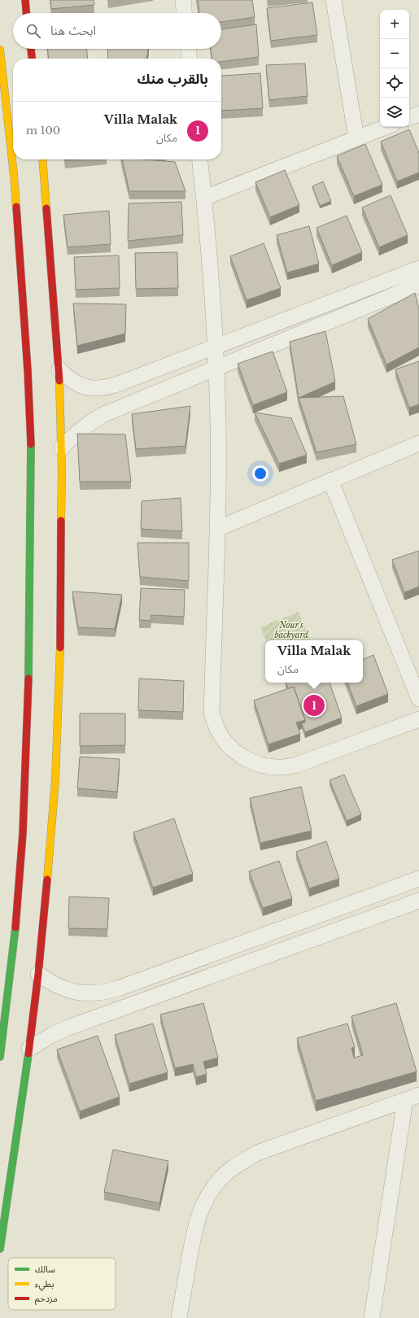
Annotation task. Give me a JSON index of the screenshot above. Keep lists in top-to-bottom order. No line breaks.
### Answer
{"parks":["Nour's backyard"],"legend":["سالك","بطيء","مزدحم"],"page":{"map_buttons":["+","−"],"search":"ابحث هنا","heading":"بالقرب منك","list":[{"mark":"1","name":"Villa Malak","note":"مكان","value":"100 m"}],"popup":["Villa Malak","مكان"],"pins":"1"}}
